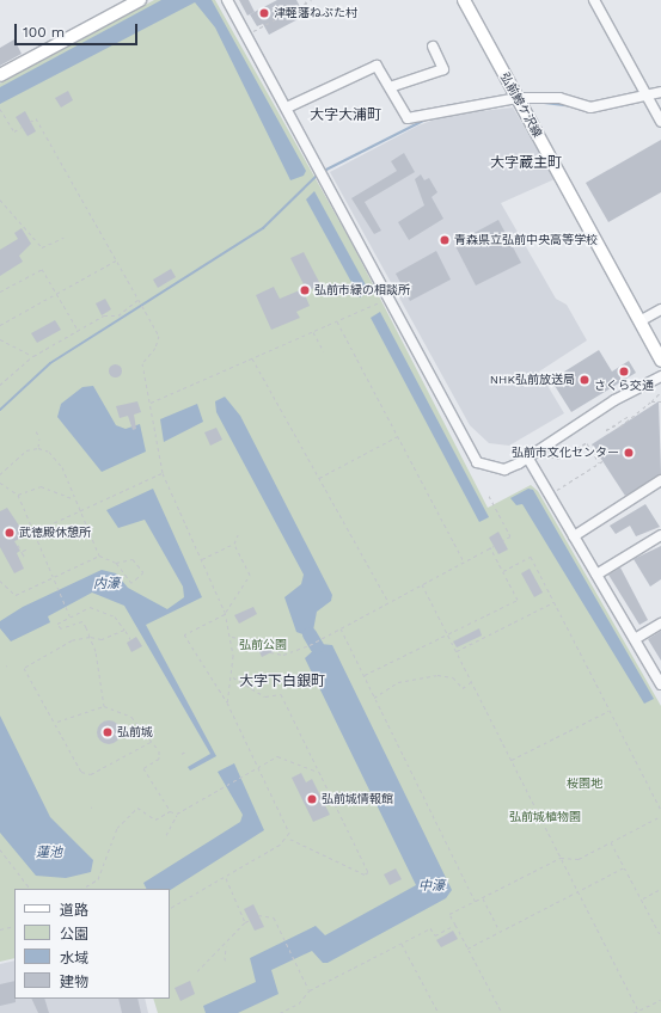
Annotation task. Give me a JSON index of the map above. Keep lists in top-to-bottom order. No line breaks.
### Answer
{"streets":{"main road":["弘前鰺ケ沢線"]},"districts":["大字大浦町","大字蔵主町","大字下白銀町"],"water":["内濠","蓮池","中濠"],"parks":["弘前公園","桜園地","弘前城植物園"],"places":["津軽藩ねぷた村","青森県立弘前中央高等学校","弘前市緑の相談所","さくら交通","NHK弘前放送局","弘前市文化センター","武徳殿休憩所","弘前城","弘前城情報館"],"legend":["道路","公園","水域","建物"],"scale_bar":"100 m"}
